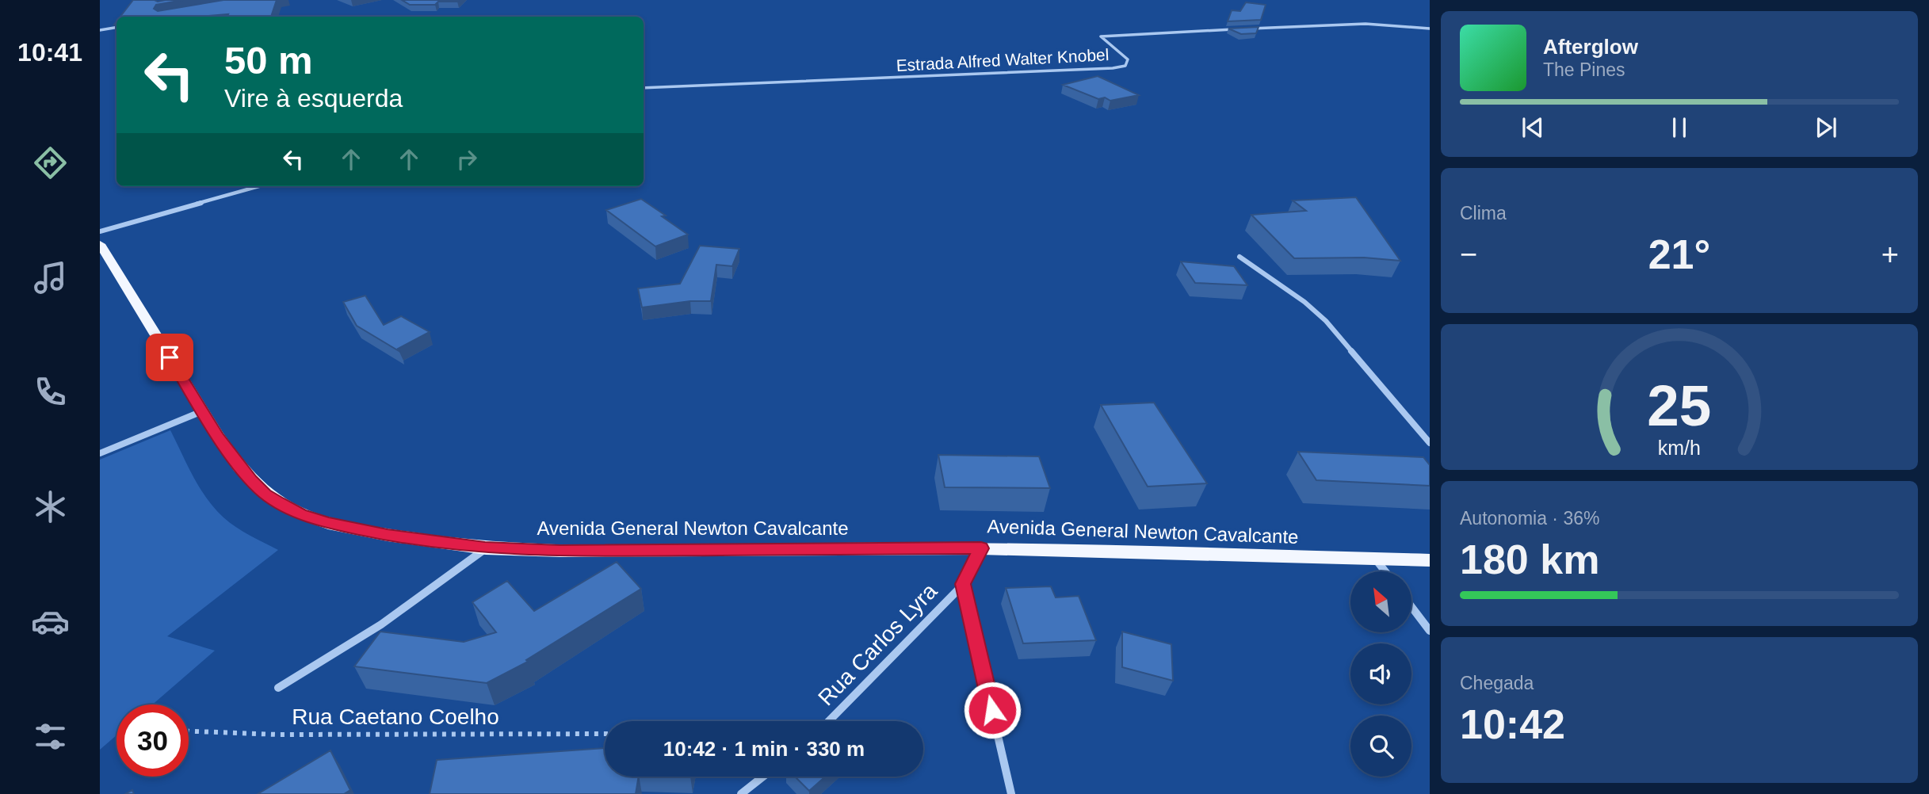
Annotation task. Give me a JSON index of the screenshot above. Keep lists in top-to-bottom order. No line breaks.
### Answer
{"streets":{"main road":["Avenida General Newton Cavalcante"],"street":["Estrada Alfred Walter Knobel","Rua Carlos Lyra"],"path":["Rua Caetano Coelho"]},"crossings":[["Avenida General Newton Cavalcante","Rua Carlos Lyra"]],"north":"top left","page":{"tabs":"10:41","turn":["50 m","Vire à esquerda"],"song":["Afterglow","The Pines"],"tile":["Clima",["Autonomia · 36%","180 km"],["Chegada","10:42"]],"heat":["−","21°","+"],"limit":"30","trip":"10:42 · 1 min · 330 m","gauge":["25","km/h"]}}
